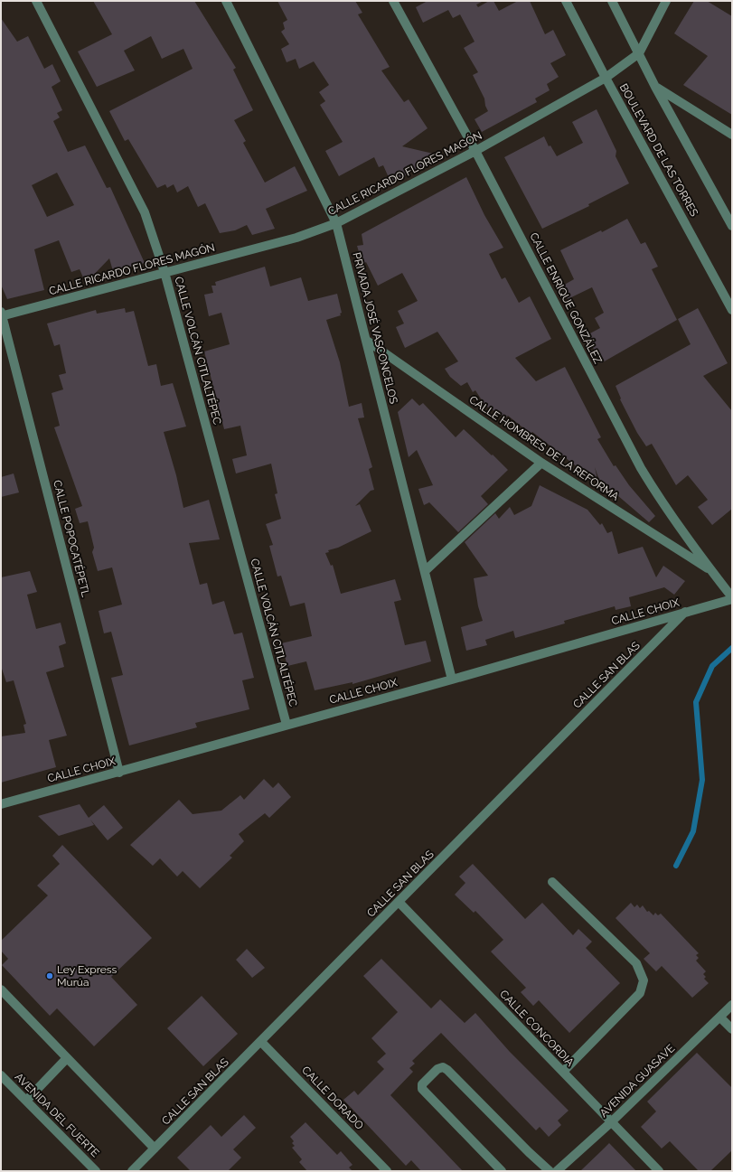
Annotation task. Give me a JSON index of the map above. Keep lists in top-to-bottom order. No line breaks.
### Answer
{"streets":{"street":["BOULEVARD DE LAS TORRES","CALLE RICARDO FLORES MAGÓN","CALLE ENRIQUE GONZÁLEZ","PRIVADA JOSÉ VASCONCELOS","CALLE VOLCÁN CITLALTÉPEC","CALLE HOMBRES DE LA REFORMA","CALLE POPOCATÉPETL","CALLE CHOIX","CALLE SAN BLAS","CALLE CONCORDIA","AVENIDA GUASAVE","CALLE DORADO","AVENIDA DEL FUERTE"]},"crossings":[["BOULEVARD DE LAS TORRES","CALLE RICARDO FLORES MAGÓN"],["CALLE RICARDO FLORES MAGÓN","CALLE ENRIQUE GONZÁLEZ"],["CALLE RICARDO FLORES MAGÓN","PRIVADA JOSÉ VASCONCELOS"],["CALLE RICARDO FLORES MAGÓN","CALLE VOLCÁN CITLALTÉPEC"],["CALLE RICARDO FLORES MAGÓN","CALLE POPOCATÉPETL"],["CALLE ENRIQUE GONZÁLEZ","CALLE HOMBRES DE LA REFORMA"],["CALLE ENRIQUE GONZÁLEZ","CALLE CHOIX"],["PRIVADA JOSÉ VASCONCELOS","CALLE HOMBRES DE LA REFORMA"],["PRIVADA JOSÉ VASCONCELOS","CALLE CHOIX"],["CALLE VOLCÁN CITLALTÉPEC","CALLE CHOIX"],["CALLE POPOCATÉPETL","CALLE CHOIX"],["CALLE CHOIX","CALLE SAN BLAS"],["CALLE SAN BLAS","CALLE CONCORDIA"],["CALLE SAN BLAS","CALLE DORADO"],["CALLE CONCORDIA","AVENIDA GUASAVE"]],"places":["Ley Express Murúa"]}
